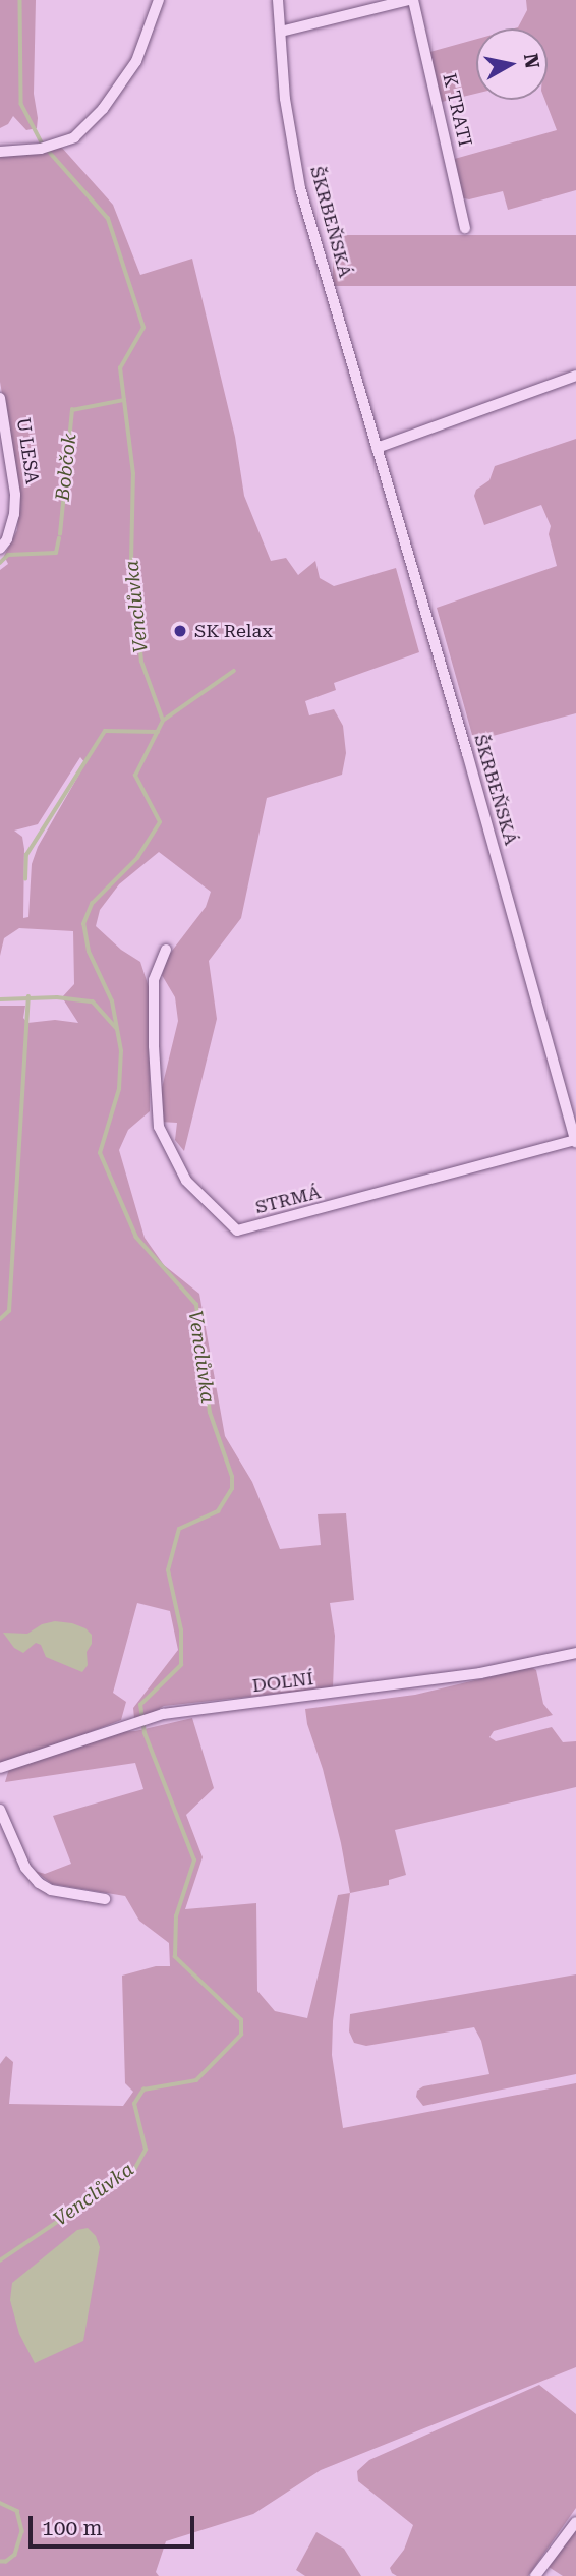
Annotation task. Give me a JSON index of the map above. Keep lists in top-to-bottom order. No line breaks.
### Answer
{"streets":{"street":["K TRATI","ŠKRBEŇSKÁ","U LESA","STRMÁ","DOLNÍ"]},"crossings":[["K TRATI","ŠKRBEŇSKÁ"],["ŠKRBEŇSKÁ","STRMÁ"]],"water":["Bobčok","Venclůvka"],"places":["SK Relax"],"scale_bar":"100 m","north":"right"}
